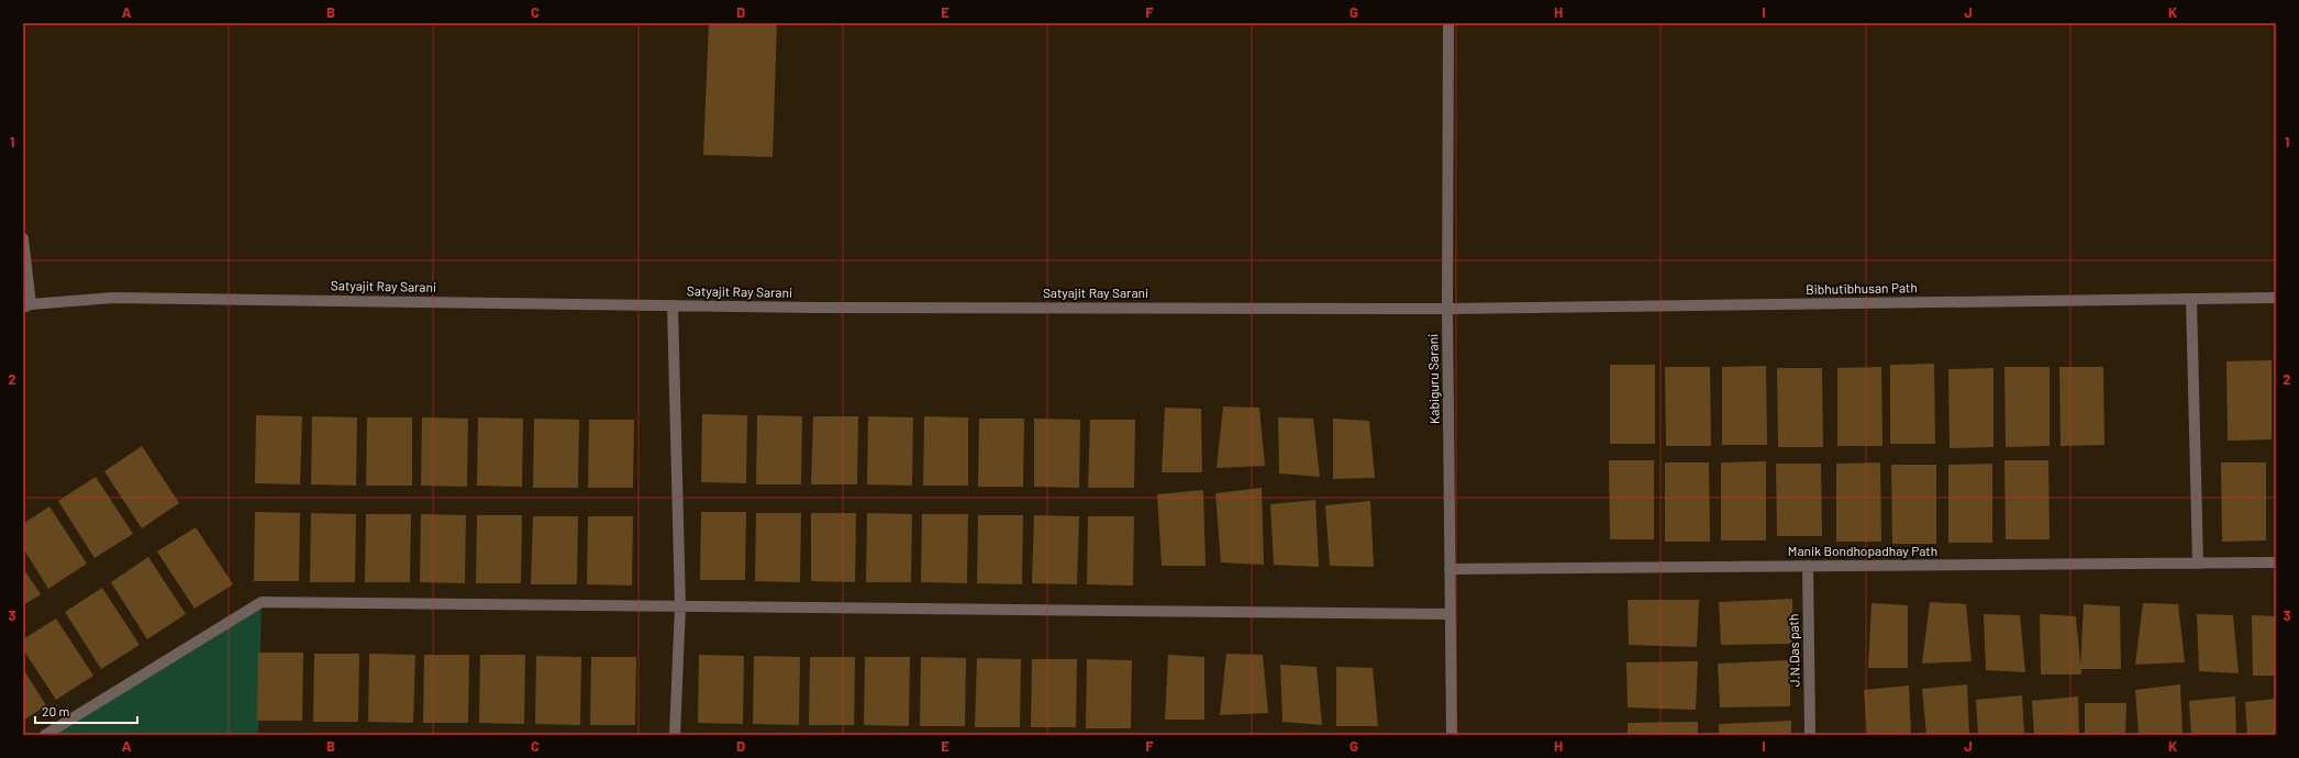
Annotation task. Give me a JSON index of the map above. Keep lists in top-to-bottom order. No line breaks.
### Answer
{"streets":{"street":["Satyajit Ray Sarani","Bibhutibhusan Path","Kabiguru Sarani","Manik Bondhopadhay Path","J.N.Das path"]},"crossings":[["Satyajit Ray Sarani","Bibhutibhusan Path"],["Satyajit Ray Sarani","Kabiguru Sarani"],["Bibhutibhusan Path","Kabiguru Sarani"],["Kabiguru Sarani","Manik Bondhopadhay Path"],["Manik Bondhopadhay Path","J.N.Das path"]],"scale_bar":"20 m","grid":{"columns":["A","B","C","D","E","F","G","H","I","J","K"],"rows":["1","2","3"]}}
